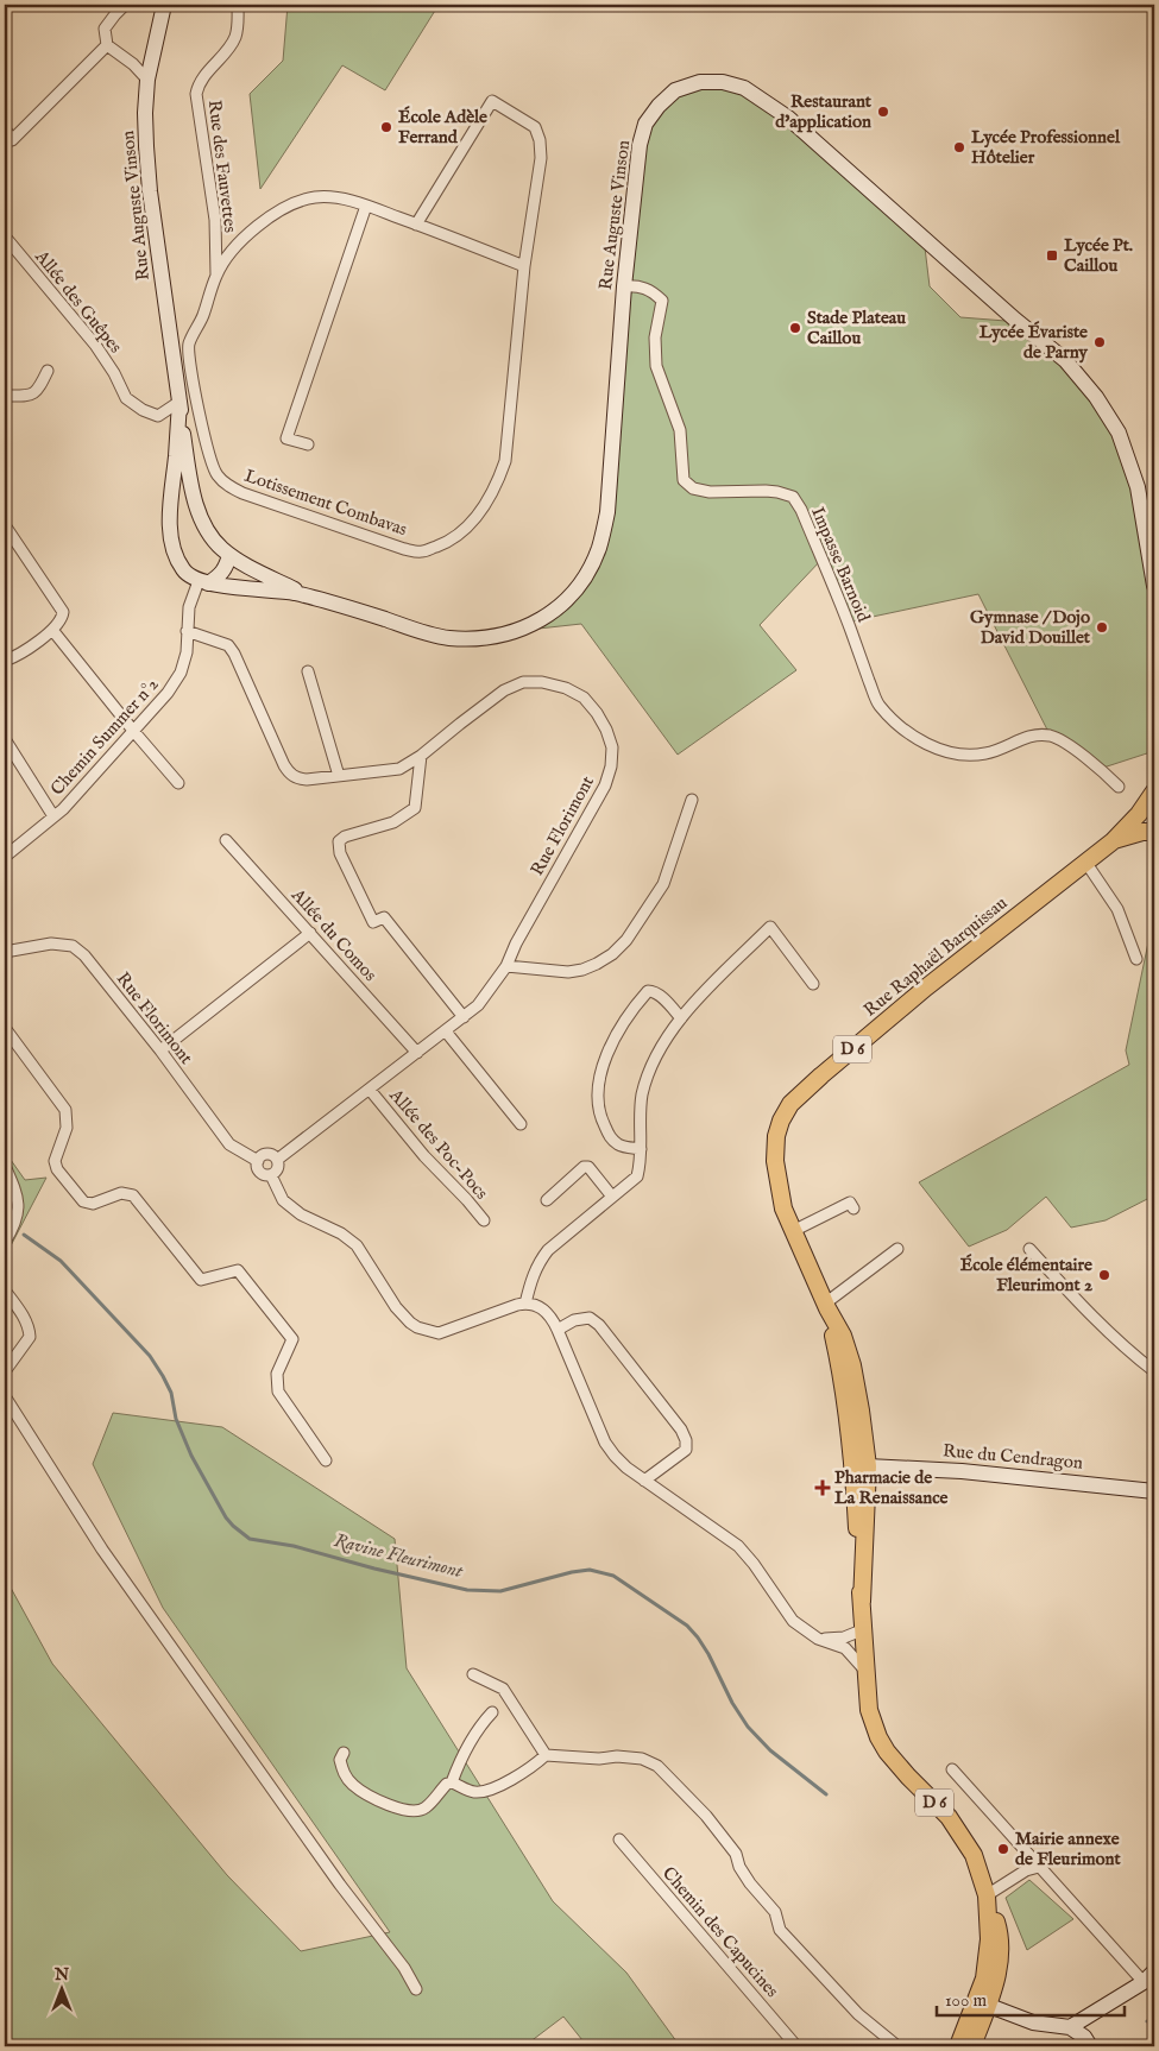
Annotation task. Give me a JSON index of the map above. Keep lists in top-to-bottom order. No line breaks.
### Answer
{"streets":{"main road":["Rue Auguste Vinson","Rue Raphaël Barquissau","D 6","Rue du Cendragon"],"street":["Rue des Fauvettes","Allée des Guêpes","Lotissement Combavas","Impasse Barnoid","Chemin Summer n°2","Rue Florimont","Allée du Comos","Allée des Poc-Pocs","Chemin des Capucines"]},"crossings":[["Rue Auguste Vinson","Allée des Guêpes"],["Rue Auguste Vinson","Impasse Barnoid"],["Rue Auguste Vinson","Chemin Summer n°2"],["Chemin Summer n°2","Rue Florimont"],["Rue Florimont","Allée du Comos"],["Rue Florimont","Allée des Poc-Pocs"],["Rue Raphaël Barquissau","Rue du Cendragon"]],"water":["Ravine Fleurimont"],"places":{"other":["Restaurant d'application","École Adèle Ferrand","Lycée Professionnel Hôtelier","Stade Plateau Caillou","Lycée Évariste de Parny","Gymnase / Dojo David Douillet","École élémentaire Fleurimont 2","Mairie annexe de Fleurimont"],"transit":["Lycée Pt. Caillou"],"health":["Pharmacie de La Renaissance"]},"scale_bar":"100 m","north":"top"}
